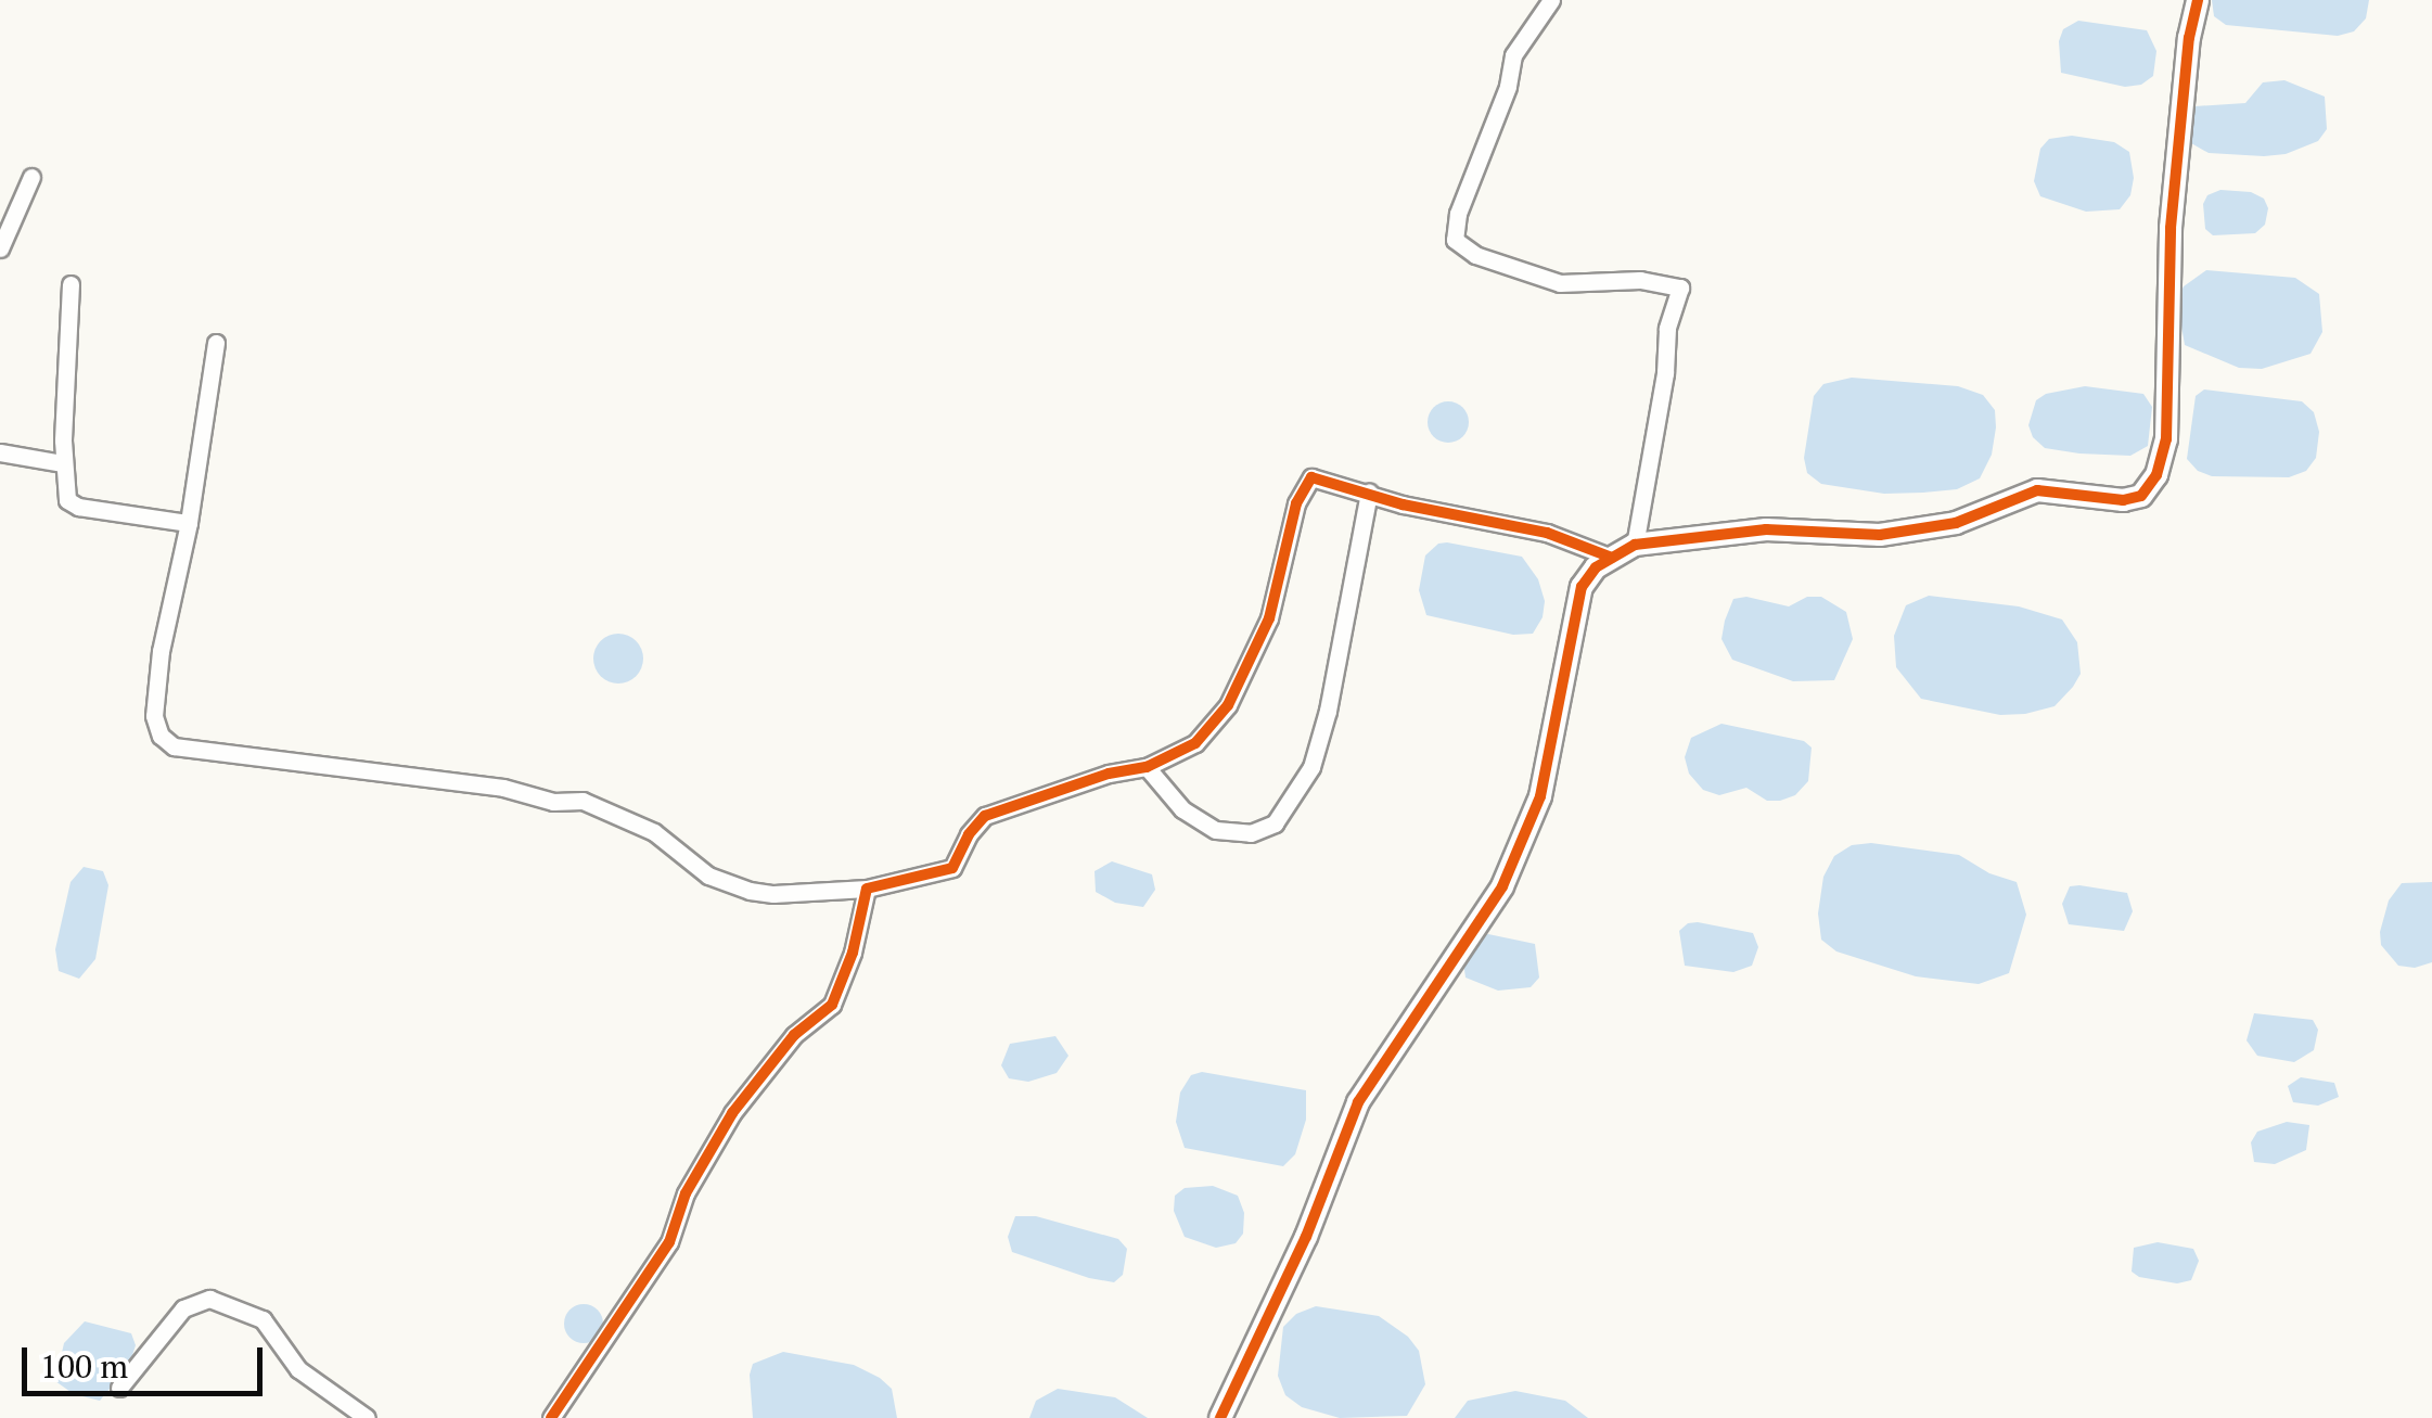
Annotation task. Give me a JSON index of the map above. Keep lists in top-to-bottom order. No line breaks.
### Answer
{"scale_bar":"100 m"}
